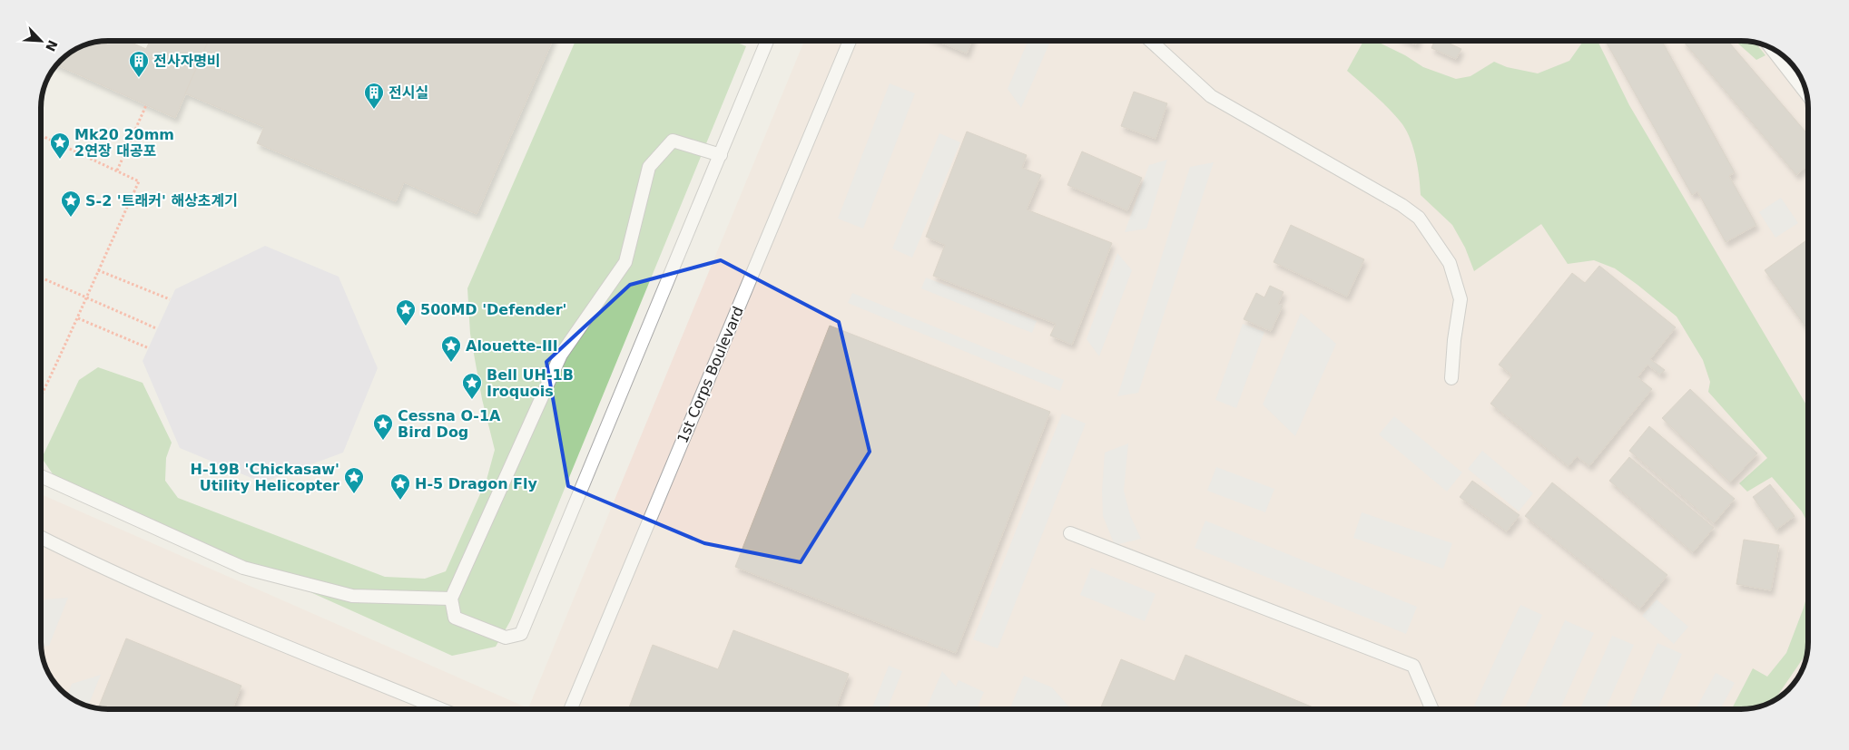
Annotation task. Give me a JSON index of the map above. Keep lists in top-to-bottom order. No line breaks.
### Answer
{"streets":{"lane":["1st Corps Boulevard"]},"places":{"building":["전사자명비","전시실"],"place":["Mk20 20mm 2연장 대공포","S-2 '트래커' 해상초계기","500MD 'Defender'","Alouette-III","Bell UH-1B Iroquois","Cessna O-1A Bird Dog","H-19B 'Chickasaw' Utility Helicopter","H-5 Dragon Fly"]},"north":"bottom right"}
